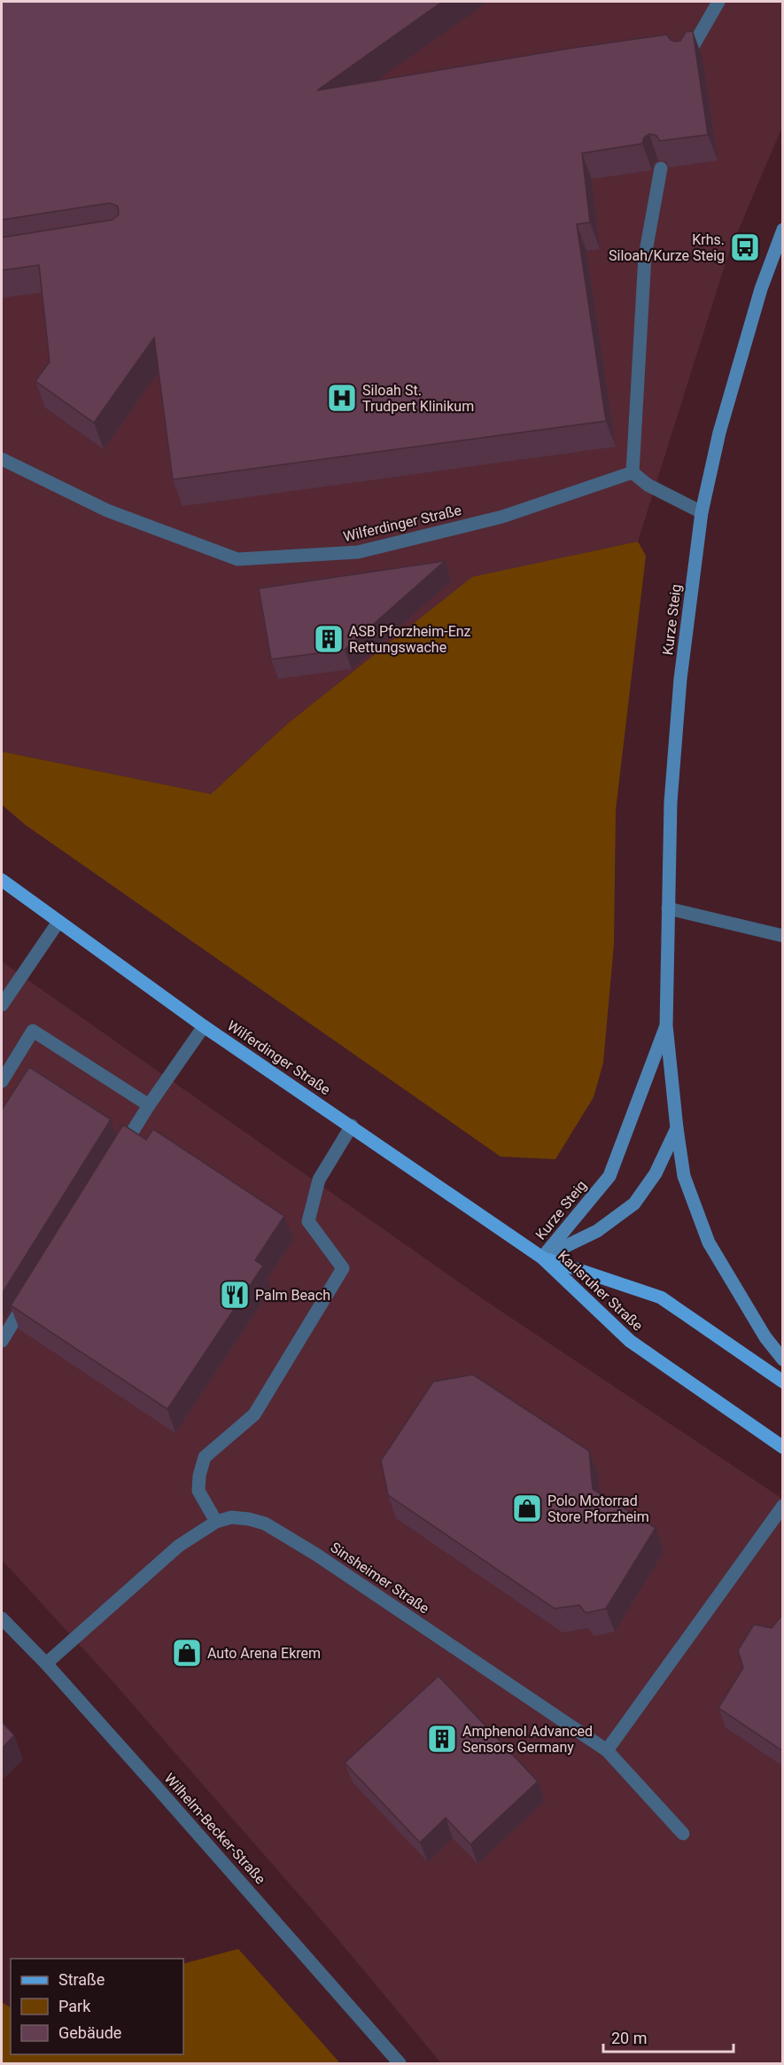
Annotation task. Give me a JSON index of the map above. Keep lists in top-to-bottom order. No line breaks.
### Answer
{"streets":{"main road":["Wilferdinger Straße","Kurze Steig","Karlsruher Straße"],"street":["Sinsheimer Straße","Wilhelm-Becker-Straße"]},"crossings":[["Wilferdinger Straße","Kurze Steig"],["Wilferdinger Straße","Karlsruher Straße"],["Kurze Steig","Karlsruher Straße"],["Sinsheimer Straße","Wilhelm-Becker-Straße"]],"places":{"bus stop":["Krhs. Siloah/Kurze Steig"],"hospital":["Siloah St. Trudpert Klinikum"],"building":["ASB Pforzheim-Enz Rettungswache","Amphenol Advanced Sensors Germany"],"restaurant":["Palm Beach"],"shop":["Polo Motorrad Store Pforzheim","Auto Arena Ekrem"]},"legend":["Straße","Park","Gebäude"],"scale_bar":"20 m"}
